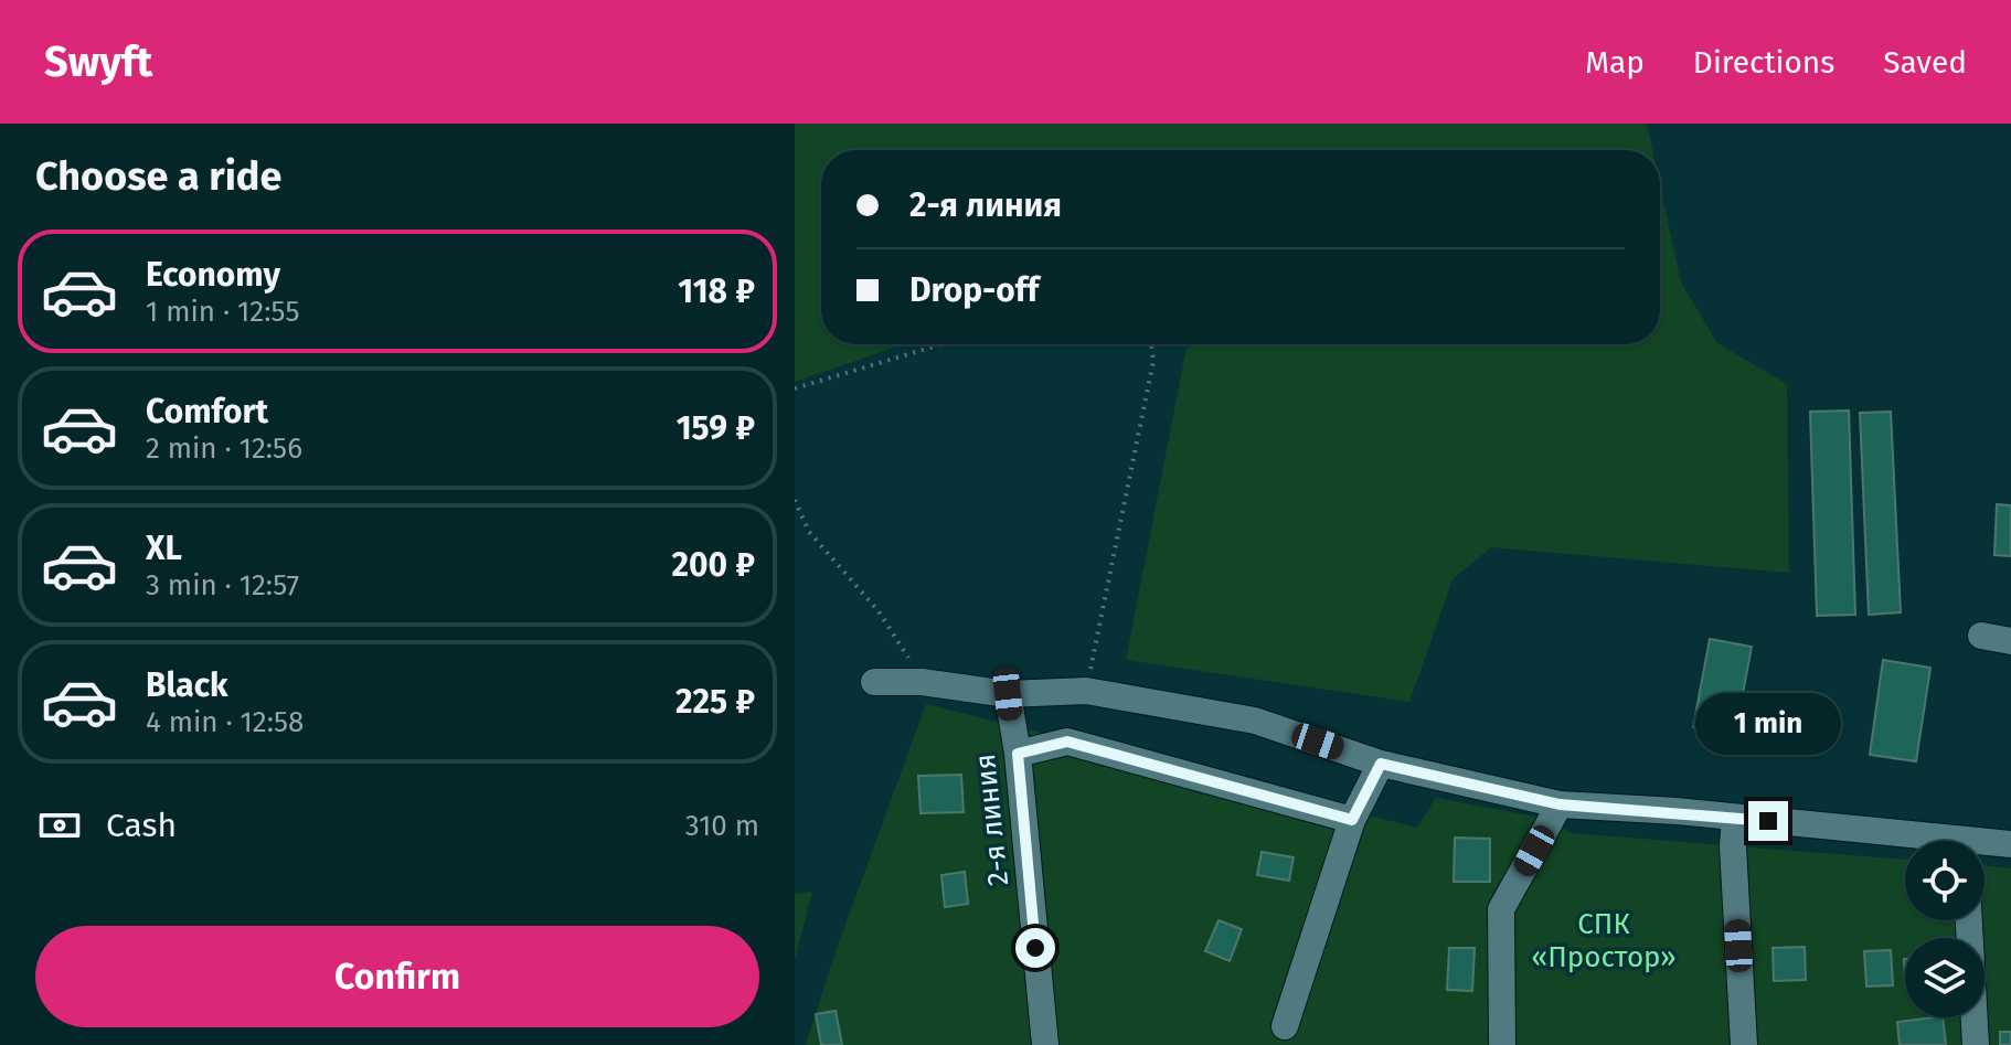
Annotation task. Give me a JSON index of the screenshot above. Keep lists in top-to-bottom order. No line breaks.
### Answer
{"streets":{"street":["2-я линия"]},"parks":["СПК «Простор»"],"page":{"header":"Swyft","nav":["Map","Directions","Saved"],"heading":"Choose a ride","banner":["2-я линия","Drop-off"],"list":[{"name":"Economy","note":"1 min · 12:55","value":"118 ₽"},{"name":"Comfort","note":"2 min · 12:56","value":"159 ₽"},{"name":"XL","note":"3 min · 12:57","value":"200 ₽"},{"name":"Black","note":"4 min · 12:58","value":"225 ₽"}],"bubble":"1 min","pay":["Cash","310 m"],"buttons":"Confirm"}}
